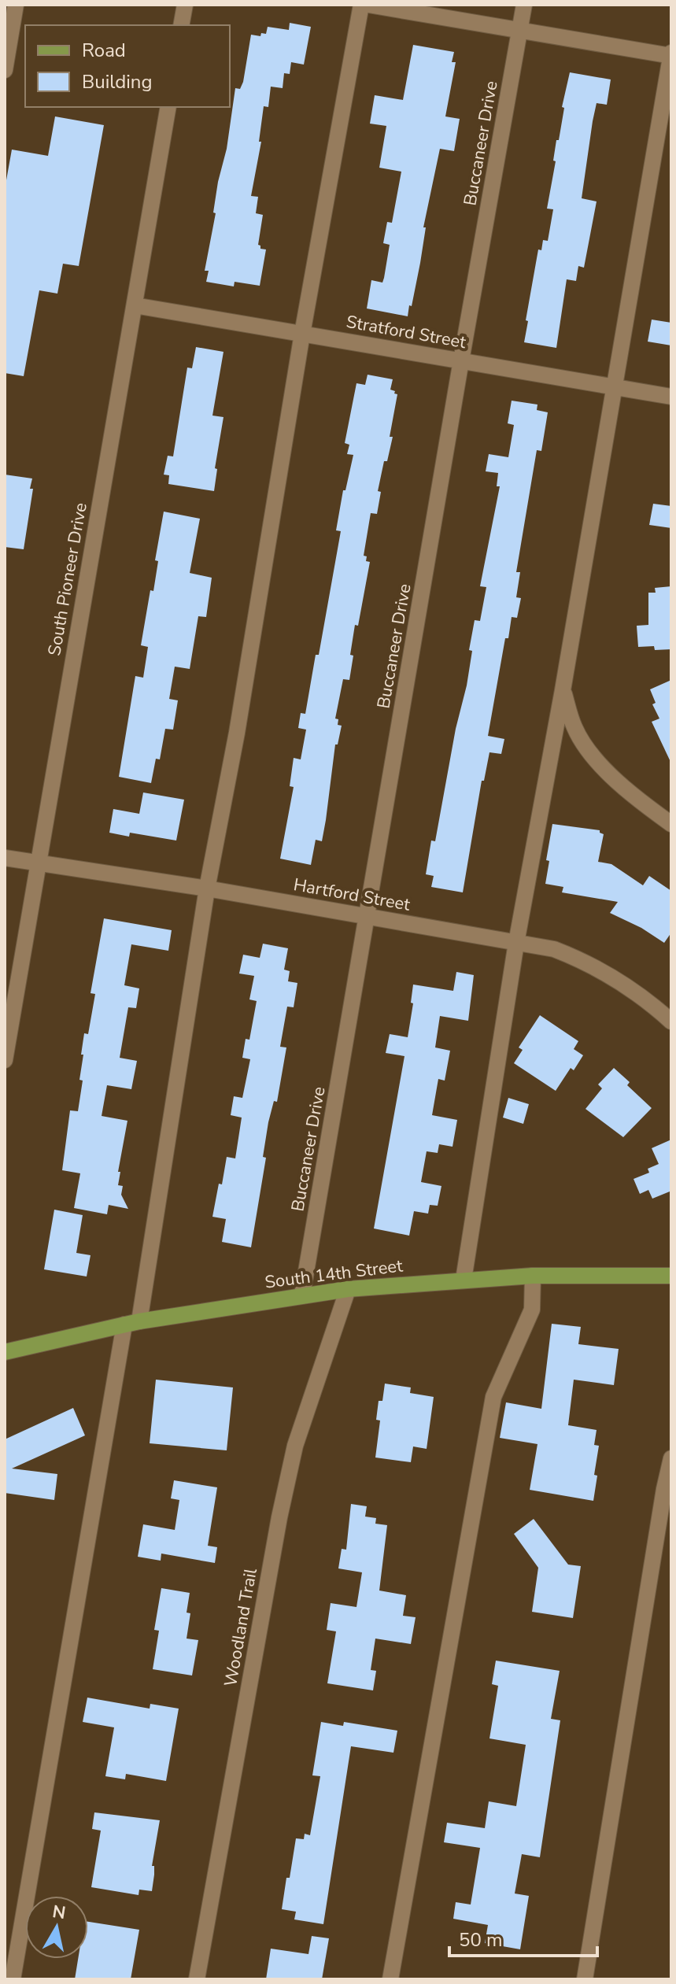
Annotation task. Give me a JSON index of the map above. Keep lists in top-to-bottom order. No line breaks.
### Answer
{"streets":{"main road":["South 14th Street"],"street":["Buccaneer Drive","Stratford Street","South Pioneer Drive","Hartford Street","Woodland Trail"]},"crossings":[["Buccaneer Drive","Stratford Street"],["Buccaneer Drive","Hartford Street"],["Buccaneer Drive","South 14th Street"],["Stratford Street","South Pioneer Drive"],["South Pioneer Drive","Hartford Street"],["South 14th Street","Woodland Trail"]],"legend":["Road","Building"],"scale_bar":"50 m","north":"top"}
